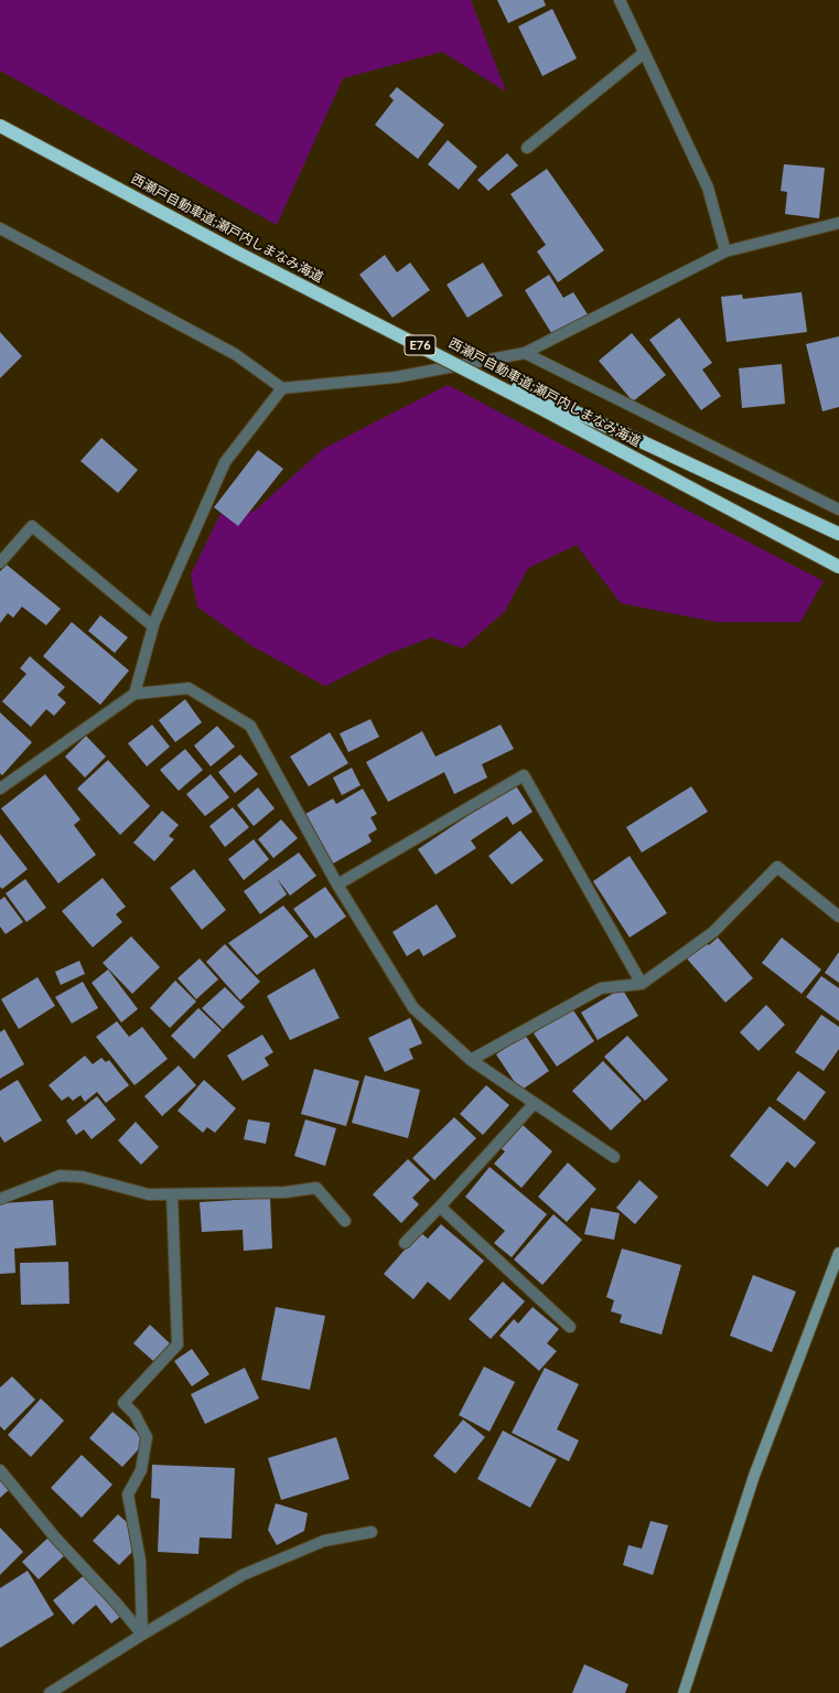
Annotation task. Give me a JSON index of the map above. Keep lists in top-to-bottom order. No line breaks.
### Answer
{"streets":{"highway":["西瀬戸自動車道;瀬戸内しまなみ海道","E76"]}}
